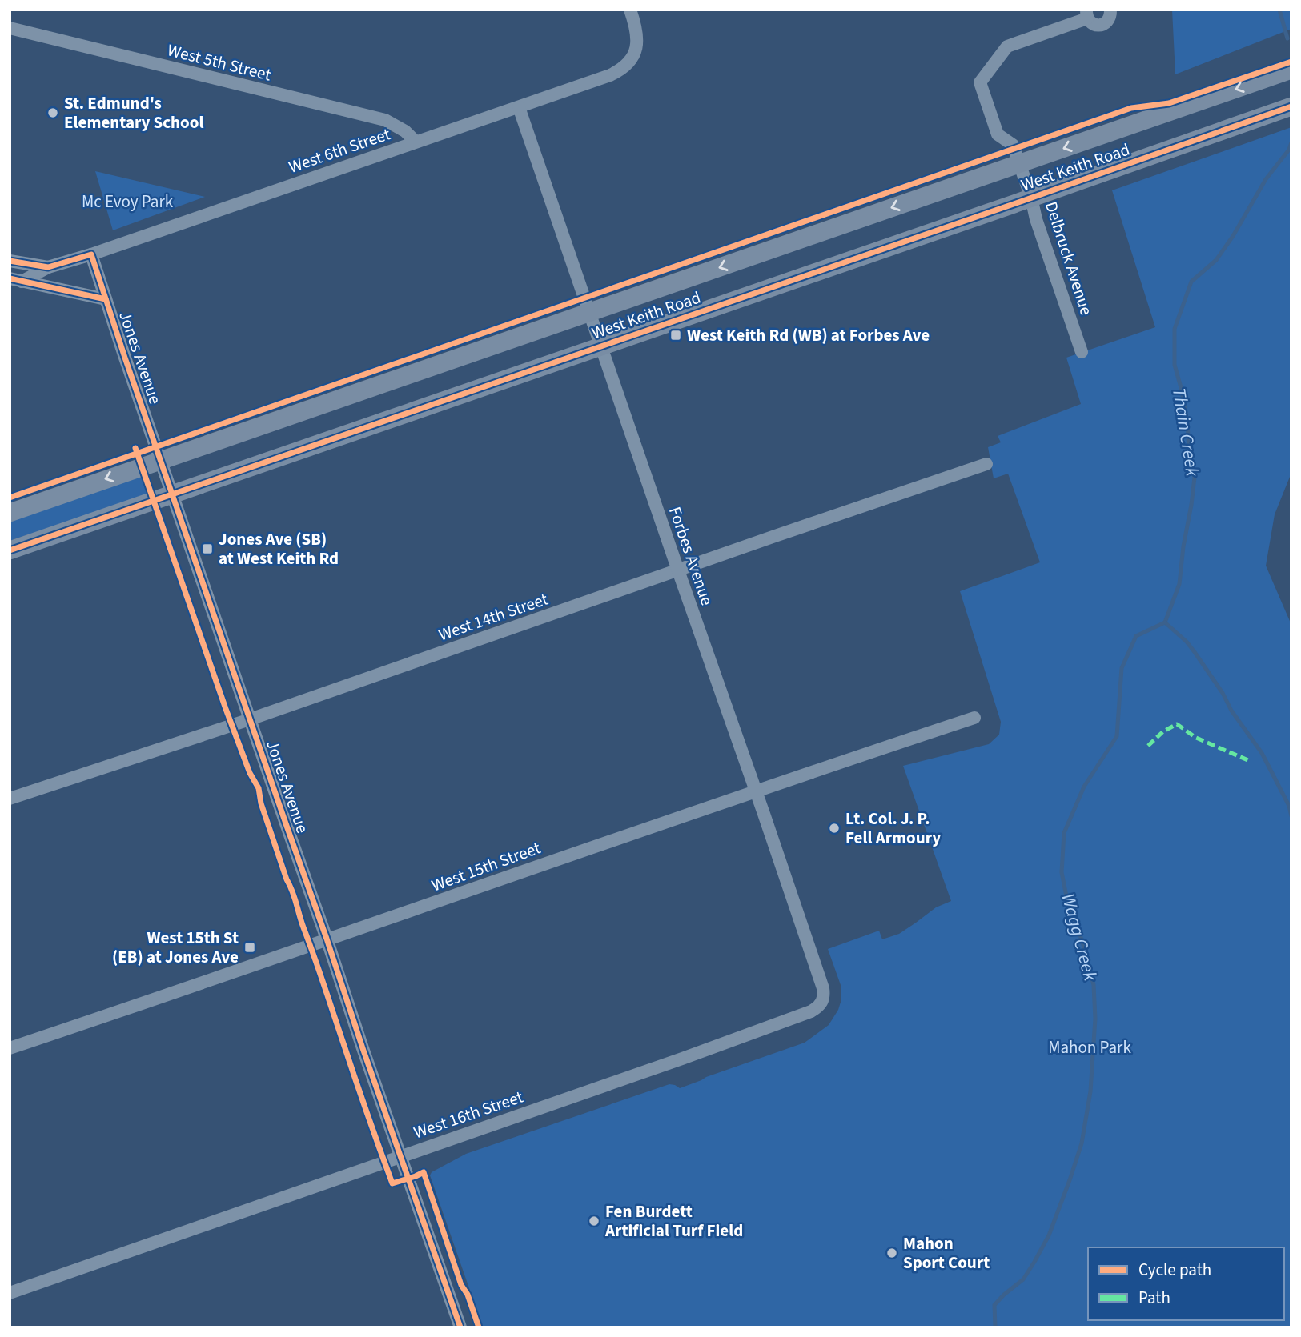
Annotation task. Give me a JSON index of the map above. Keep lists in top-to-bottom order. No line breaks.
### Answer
{"streets":{"main road":["West Keith Road"],"street":["West 5th Street","West 6th Street","Delbruck Avenue","Jones Avenue","Forbes Avenue","West 14th Street","West 15th Street","West 16th Street"]},"crossings":[["West 5th Street","West 6th Street"],["West 6th Street","Jones Avenue"],["West 6th Street","Forbes Avenue"],["West Keith Road","Delbruck Avenue"],["West Keith Road","Jones Avenue"],["West Keith Road","Forbes Avenue"],["Jones Avenue","West 14th Street"],["Jones Avenue","West 15th Street"],["Jones Avenue","West 16th Street"],["Forbes Avenue","West 14th Street"],["Forbes Avenue","West 15th Street"],["Forbes Avenue","West 16th Street"]],"water":["Thain Creek","Wagg Creek"],"parks":["Mc Evoy Park","Mahon Park"],"places":{"other":["St. Edmund's Elementary School","Lt. Col. J. P. Fell Armoury","Fen Burdett Artificial Turf Field","Mahon Sport Court"],"transit":["West Keith Rd (WB) at Forbes Ave","Jones Ave (SB) at West Keith Rd","West 15th St (EB) at Jones Ave"]},"legend":["Cycle path","Path"]}
